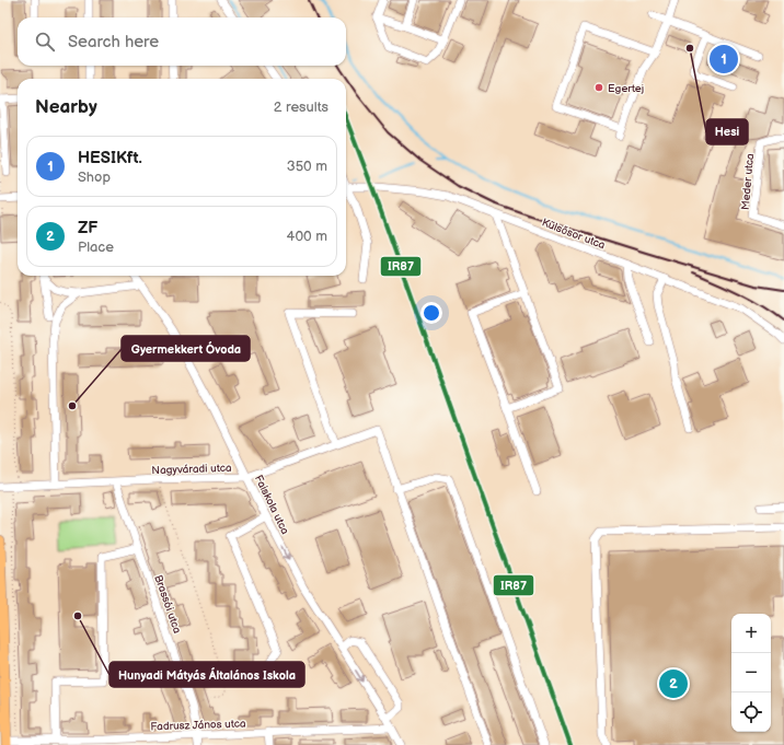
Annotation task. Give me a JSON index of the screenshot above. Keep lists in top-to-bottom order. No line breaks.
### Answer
{"streets":{"street":["Meder utca","Külsősor utca","Nagyváradi utca","Faiskola utca","Brassói utca","Fadrusz János utca"]},"crossings":[["Nagyváradi utca","Faiskola utca"],["Nagyváradi utca","Brassói utca"],["Faiskola utca","Fadrusz János utca"],["Brassói utca","Fadrusz János utca"]],"one_way":["Faiskola utca"],"places":["Hesi","Egertej","Gyermekkert Óvoda","Hunyadi Mátyás Általános Iskola"],"lines":["transit line IR87"],"page":{"search":"Search here","pins":["1","2"],"heading":["Nearby","2 results"],"list":[{"mark":"1","name":"HESIKft.","note":"Shop","value":"350 m"},{"mark":"2","name":"ZF","note":"Place","value":"400 m"}],"map_buttons":["+","−"]}}
